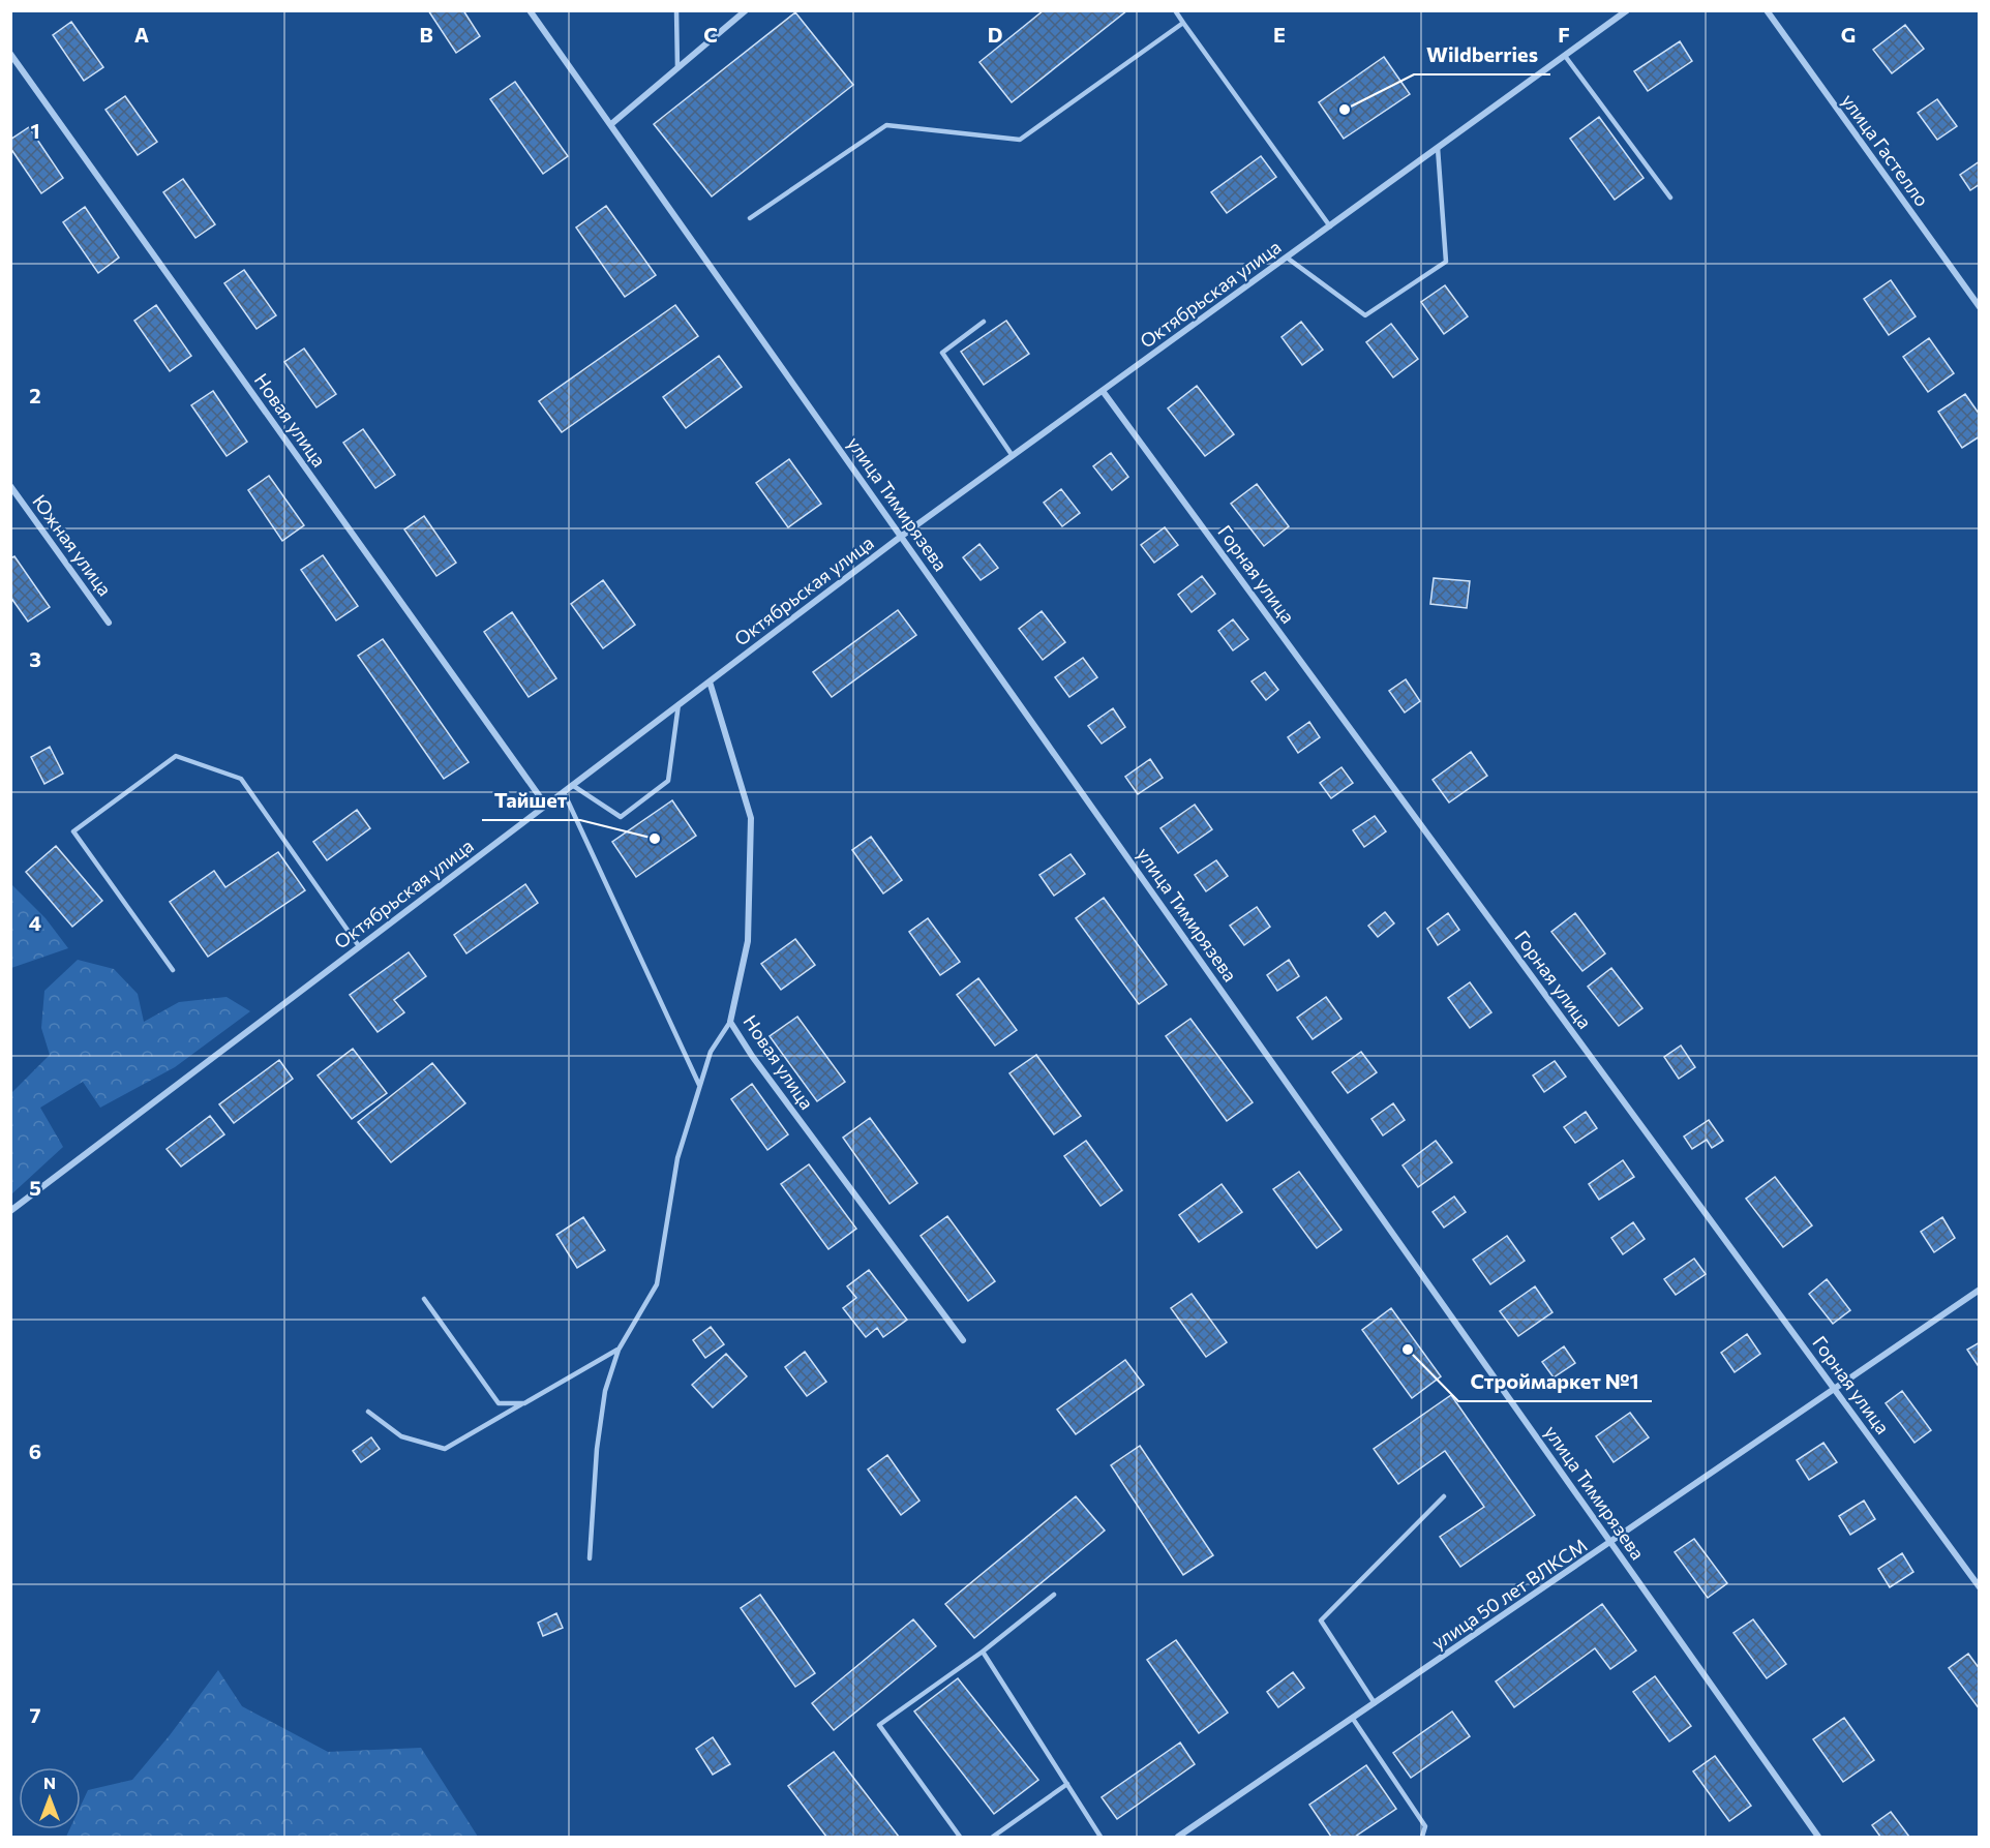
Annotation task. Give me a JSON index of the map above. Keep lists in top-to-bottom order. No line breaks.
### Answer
{"streets":{"street":["улица Гастелло","Октябрьская улица","Новая улица","улица Тимирязева","Южная улица","Горная улица","улица 50 лет ВЛКСМ"]},"crossings":[["Октябрьская улица","Новая улица"],["Октябрьская улица","улица Тимирязева"],["Октябрьская улица","Горная улица"],["улица Тимирязева","улица 50 лет ВЛКСМ"],["Горная улица","улица 50 лет ВЛКСМ"]],"places":["Wildberries","Тайшет","Строймаркет №1"],"north":"top","grid":{"columns":["A","B","C","D","E","F","G"],"rows":["1","2","3","4","5","6","7"]}}
